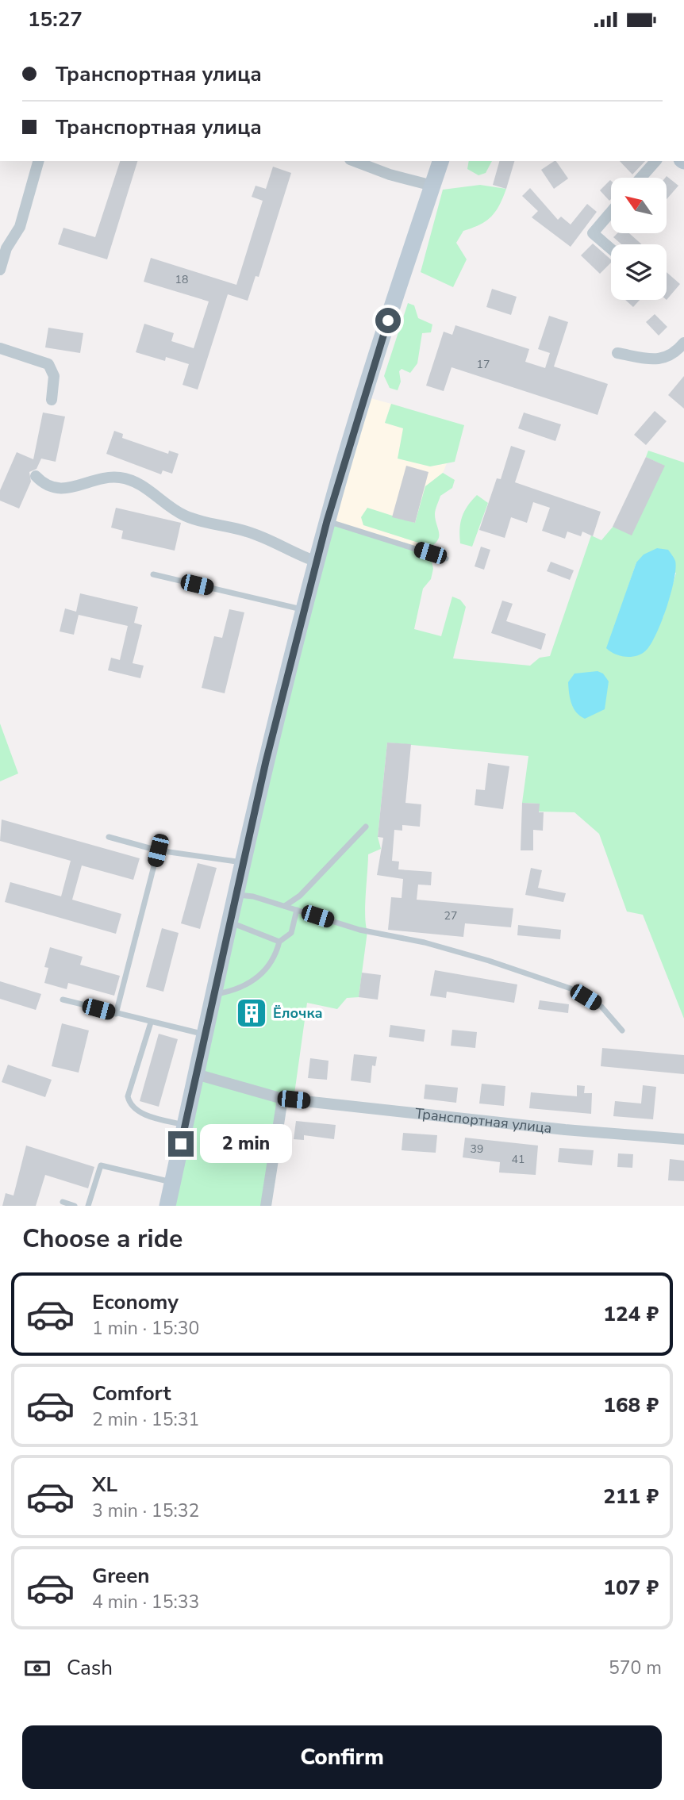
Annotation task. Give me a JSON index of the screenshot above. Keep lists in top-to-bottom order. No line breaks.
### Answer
{"streets":{"street":["Транспортная улица"]},"places":{"building":["Ёлочка"]},"house_numbers":["18","17","27","39","41"],"north":"top left","page":{"status":"15:27","banner":["Транспортная улица","Транспортная улица"],"bubble":"2 min","heading":"Choose a ride","list":[{"name":"Economy","note":"1 min · 15:30","value":"124 ₽"},{"name":"Comfort","note":"2 min · 15:31","value":"168 ₽"},{"name":"XL","note":"3 min · 15:32","value":"211 ₽"},{"name":"Green","note":"4 min · 15:33","value":"107 ₽"}],"pay":["Cash","570 m"],"buttons":"Confirm"}}
